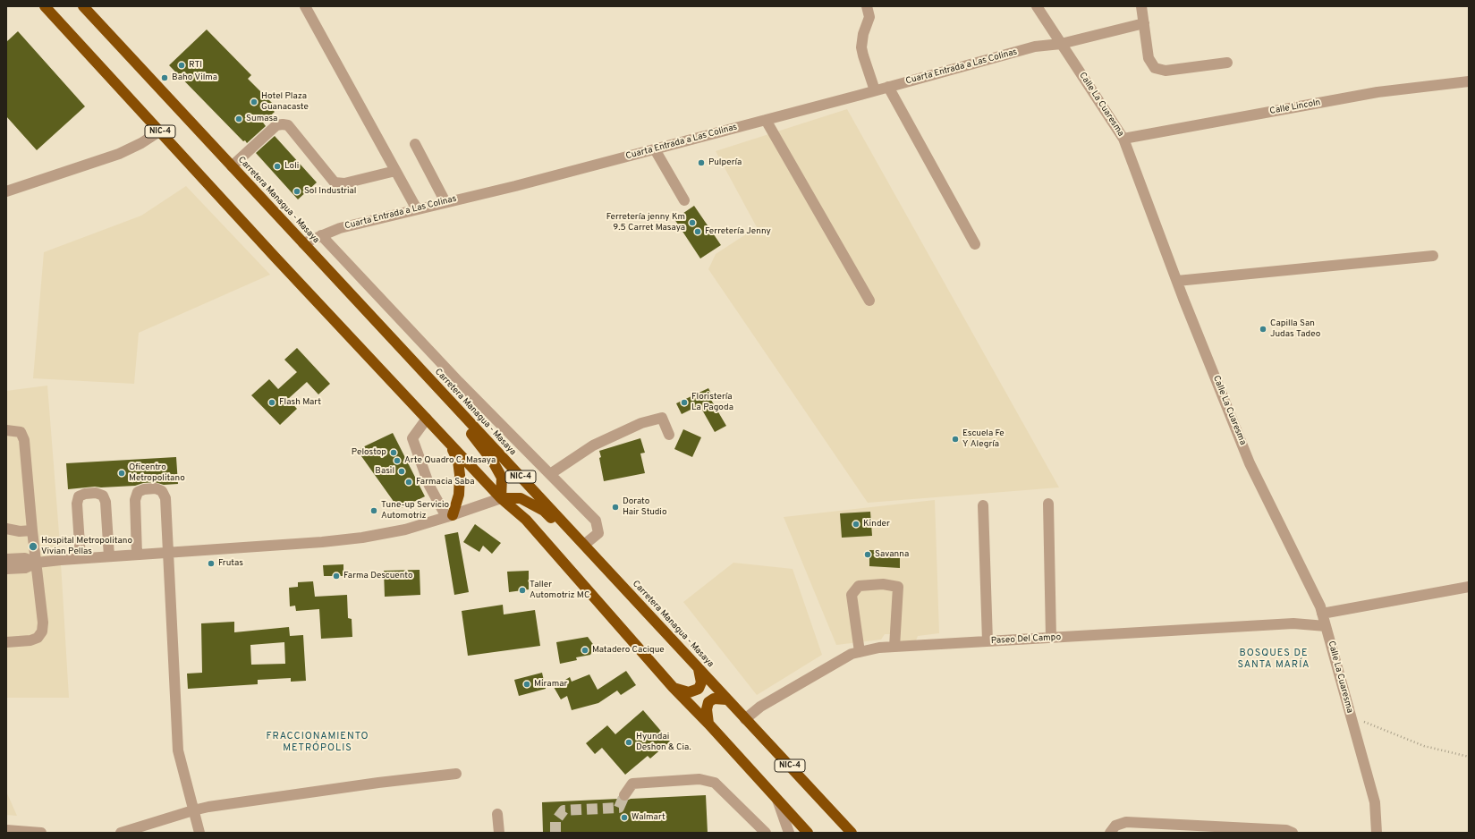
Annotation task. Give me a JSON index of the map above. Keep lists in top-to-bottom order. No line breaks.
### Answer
{"streets":{"highway":["NIC-4","Carretera Managua - Masaya"],"street":["Cuarta Entrada a Las Colinas","Calle La Cuaresma","Calle Lincoln","Paseo Del Campo"]},"crossings":[["Cuarta Entrada a Las Colinas","Calle La Cuaresma"],["Cuarta Entrada a Las Colinas","Carretera Managua - Masaya"],["Calle La Cuaresma","Calle Lincoln"],["Calle La Cuaresma","Paseo Del Campo"],["Carretera Managua - Masaya","Paseo Del Campo"]],"districts":["BOSQUES DE SANTA MARÍA","FRACCIONAMIENTO METRÓPOLIS"],"places":["RTI","Baho Vilma","Hotel Plaza Guanacaste","Sumasa","Pulpería","Loli","Sol Industrial","Ferretería jenny Km 9.5 Carret Masaya","Ferretería Jenny","Capilla San Judas Tadeo","Flash Mart","Floristería La Pagoda","Escuela Fe Y Alegría","Pelostop","Arte Quadro C. Masaya","Basil","Oficentro Metropolitano","Farmacia Saba","Dorato Hair Studio","Tune-up Servicio Automotriz","Kinder","Hospital Metropolitano Vivian Pellas","Savanna","Frutas","Farma Descuento","Taller Automotriz MC","Matadero Cacique","Miramar","Hyundai Deshon & Cia.","Walmart"]}
